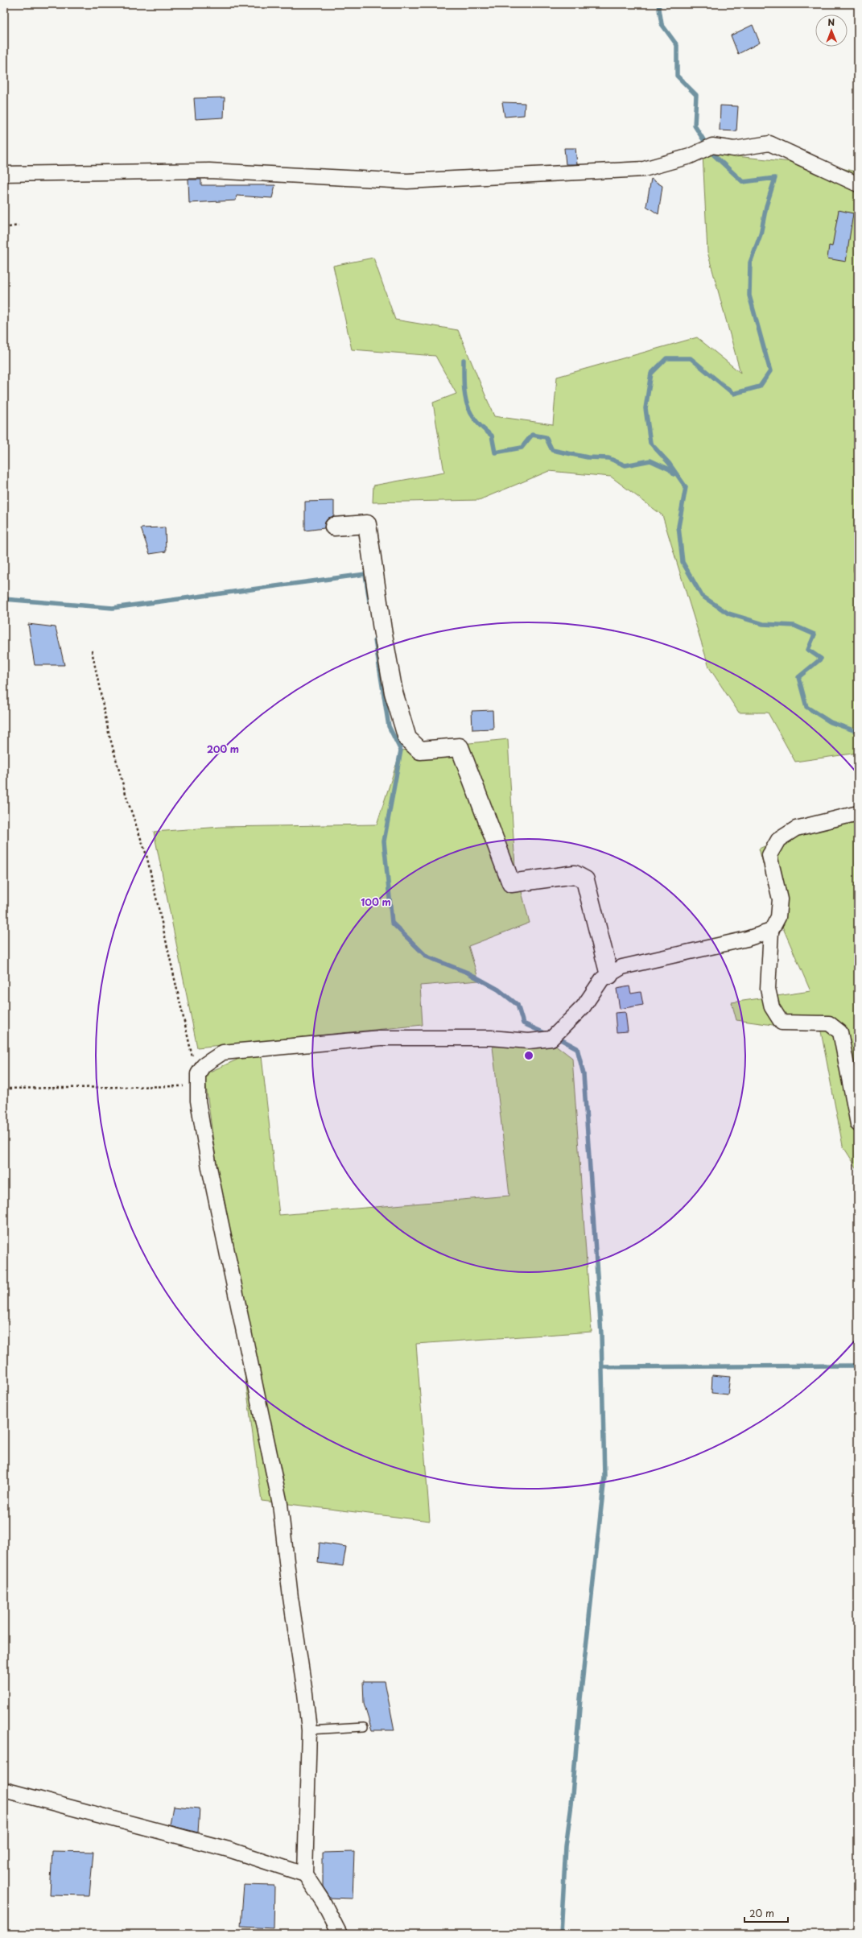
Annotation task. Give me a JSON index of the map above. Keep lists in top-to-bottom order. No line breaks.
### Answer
{"scale_bar":"20 m","north":"top","rings":["200 m","100 m"]}
